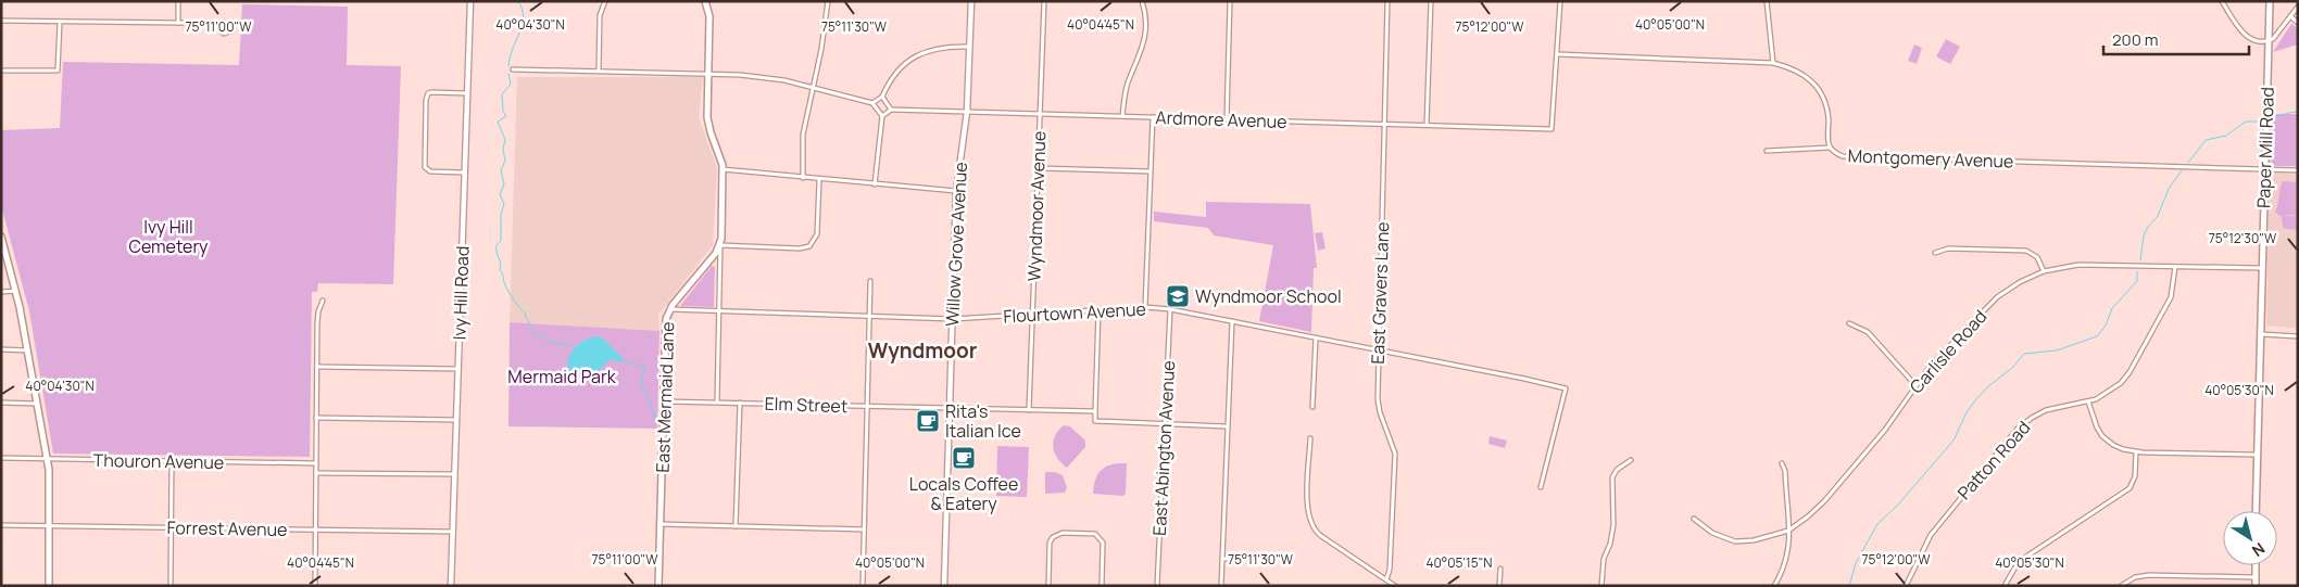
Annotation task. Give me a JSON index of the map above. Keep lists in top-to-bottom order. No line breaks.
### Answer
{"streets":{"main road":["Paper Mill Road","East Mermaid Lane"],"street":["Ardmore Avenue","Montgomery Avenue","Wyndmoor Avenue","Willow Grove Avenue","Ivy Hill Road","East Gravers Lane","Flourtown Avenue","Carlisle Road","Elm Street","East Abington Avenue","Patton Road","Thouron Avenue","Forrest Avenue"]},"crossings":[["Ardmore Avenue","Montgomery Avenue"],["Ardmore Avenue","Wyndmoor Avenue"],["Ardmore Avenue","Willow Grove Avenue"],["Ardmore Avenue","East Gravers Lane"],["Paper Mill Road","Montgomery Avenue"],["Paper Mill Road","Carlisle Road"],["Wyndmoor Avenue","Flourtown Avenue"],["Wyndmoor Avenue","Elm Street"],["Willow Grove Avenue","Flourtown Avenue"],["Willow Grove Avenue","Elm Street"],["Ivy Hill Road","Forrest Avenue"],["East Gravers Lane","Flourtown Avenue"],["Flourtown Avenue","East Mermaid Lane"],["Flourtown Avenue","East Abington Avenue"],["Carlisle Road","Patton Road"],["East Mermaid Lane","Elm Street"]],"districts":["Wyndmoor"],"parks":["Ivy Hill Cemetery","Mermaid Park"],"places":{"school or university":["Wyndmoor School"],"cafe":["Rita's Italian Ice","Locals Coffee & Eatery"]},"scale_bar":"200 m","north":"bottom right","coordinates":["40°04'30\"N","40°04'45\"N","40°05'00\"N","75°11'00\"W","75°11'30\"W","75°12'00\"W","75°12'30\"W","40°05'30\"N","40°05'15\"N"]}
